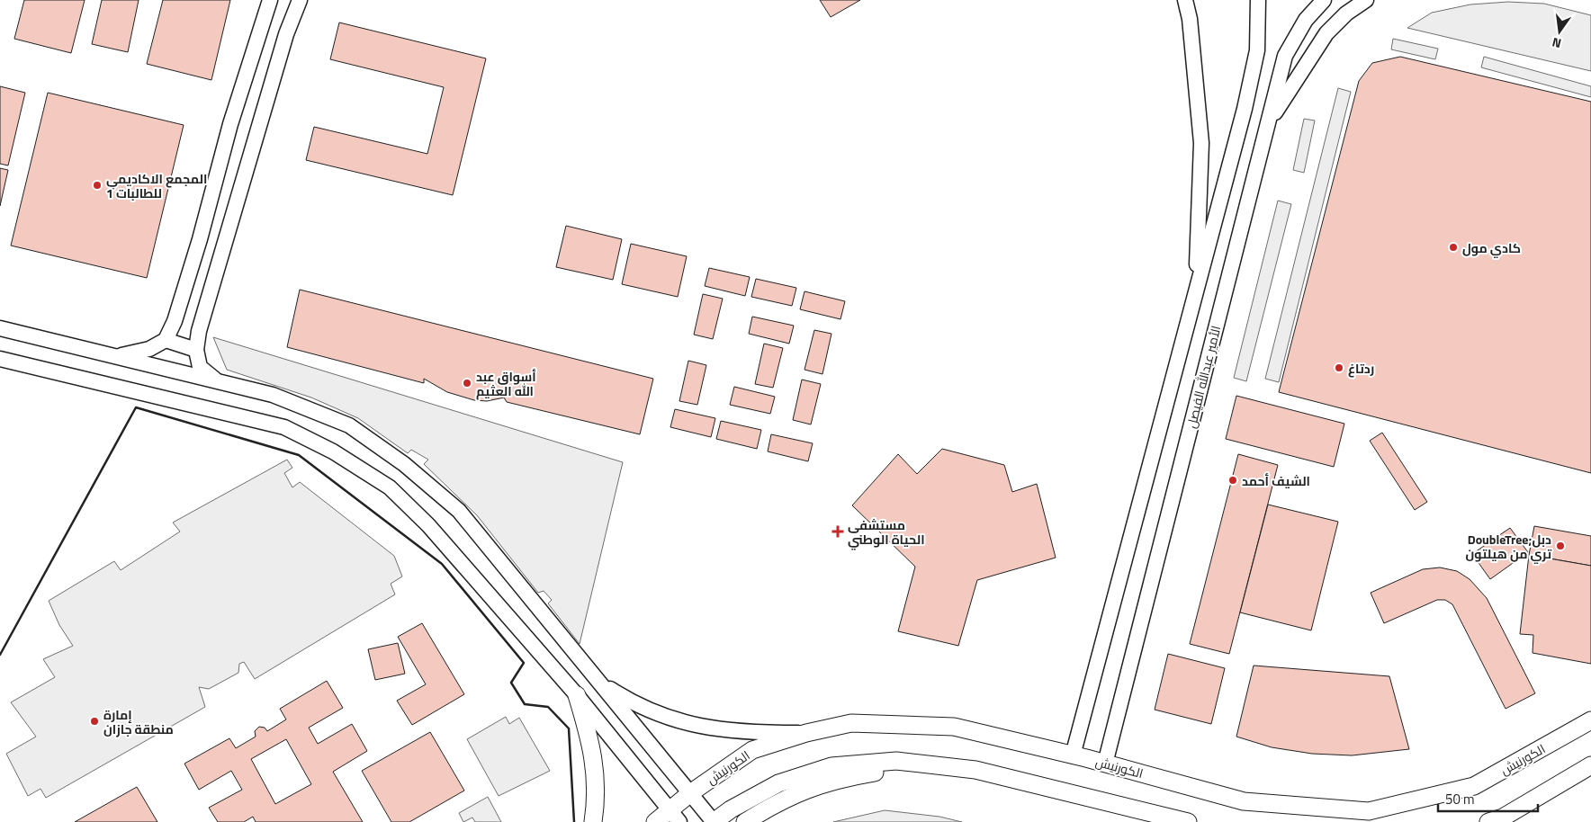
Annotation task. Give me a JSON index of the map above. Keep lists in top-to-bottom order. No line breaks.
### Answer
{"streets":{"main road":["الكورنيش"],"street":["الأمير عبدالله الفيصل"]},"crossings":[["الأمير عبدالله الفيصل","الكورنيش"]],"places":{"other":["المجمع الاكاديمي 1 للطالبات","كادي مول","ردتاغ","أسواق عبد الله العثيم","الشيف أحمد","DoubleTree;دبل تري من هيلتون","إمارة منطقة جازان"],"health":["مستشفى الحياة الوطني"]},"scale_bar":"50 m","north":"bottom"}
